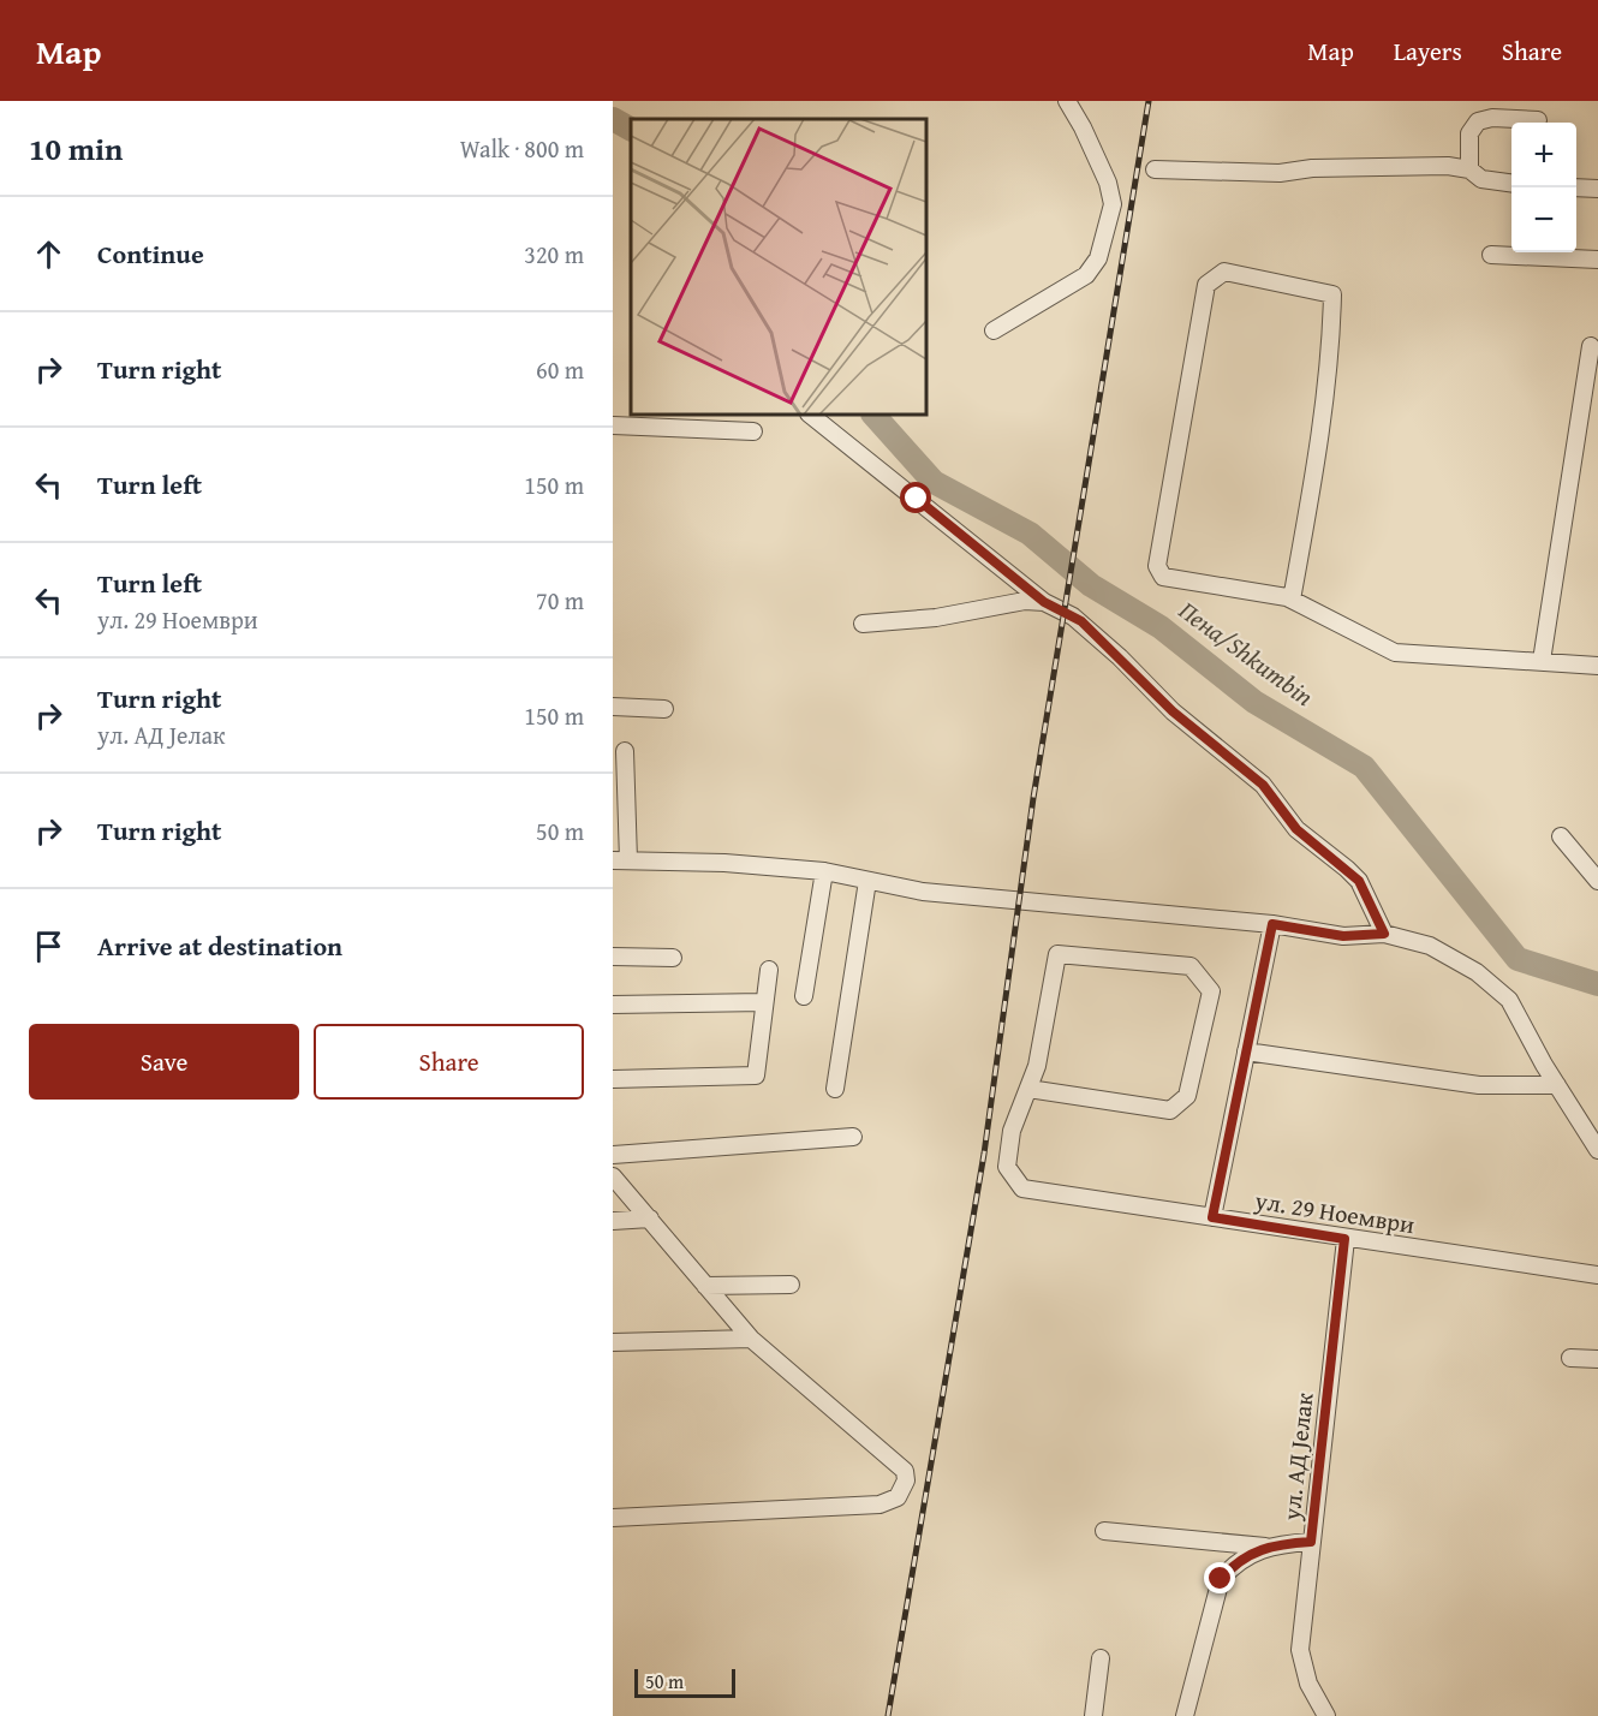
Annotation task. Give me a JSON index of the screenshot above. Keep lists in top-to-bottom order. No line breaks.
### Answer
{"streets":{"street":["ул. 29 Ноември","ул. АД Јелак"]},"crossings":[["ул. 29 Ноември","ул. АД Јелак"]],"water":["Пена/Shkumbin"],"scale_bar":"50 m","page":{"header":"Map","nav":["Map","Layers","Share"],"heading":["10 min","Walk · 800 m"],"map_buttons":["+","−"],"list":[["Continue","320 m"],["Turn right","60 m"],["Turn left","150 m"],["Turn left","ул. 29 Ноември","70 m"],["Turn right","ул. АД Јелак","150 m"],["Turn right","50 m"],"Arrive at destination"],"buttons":["Save","Share"],"scale":"50 m"}}
